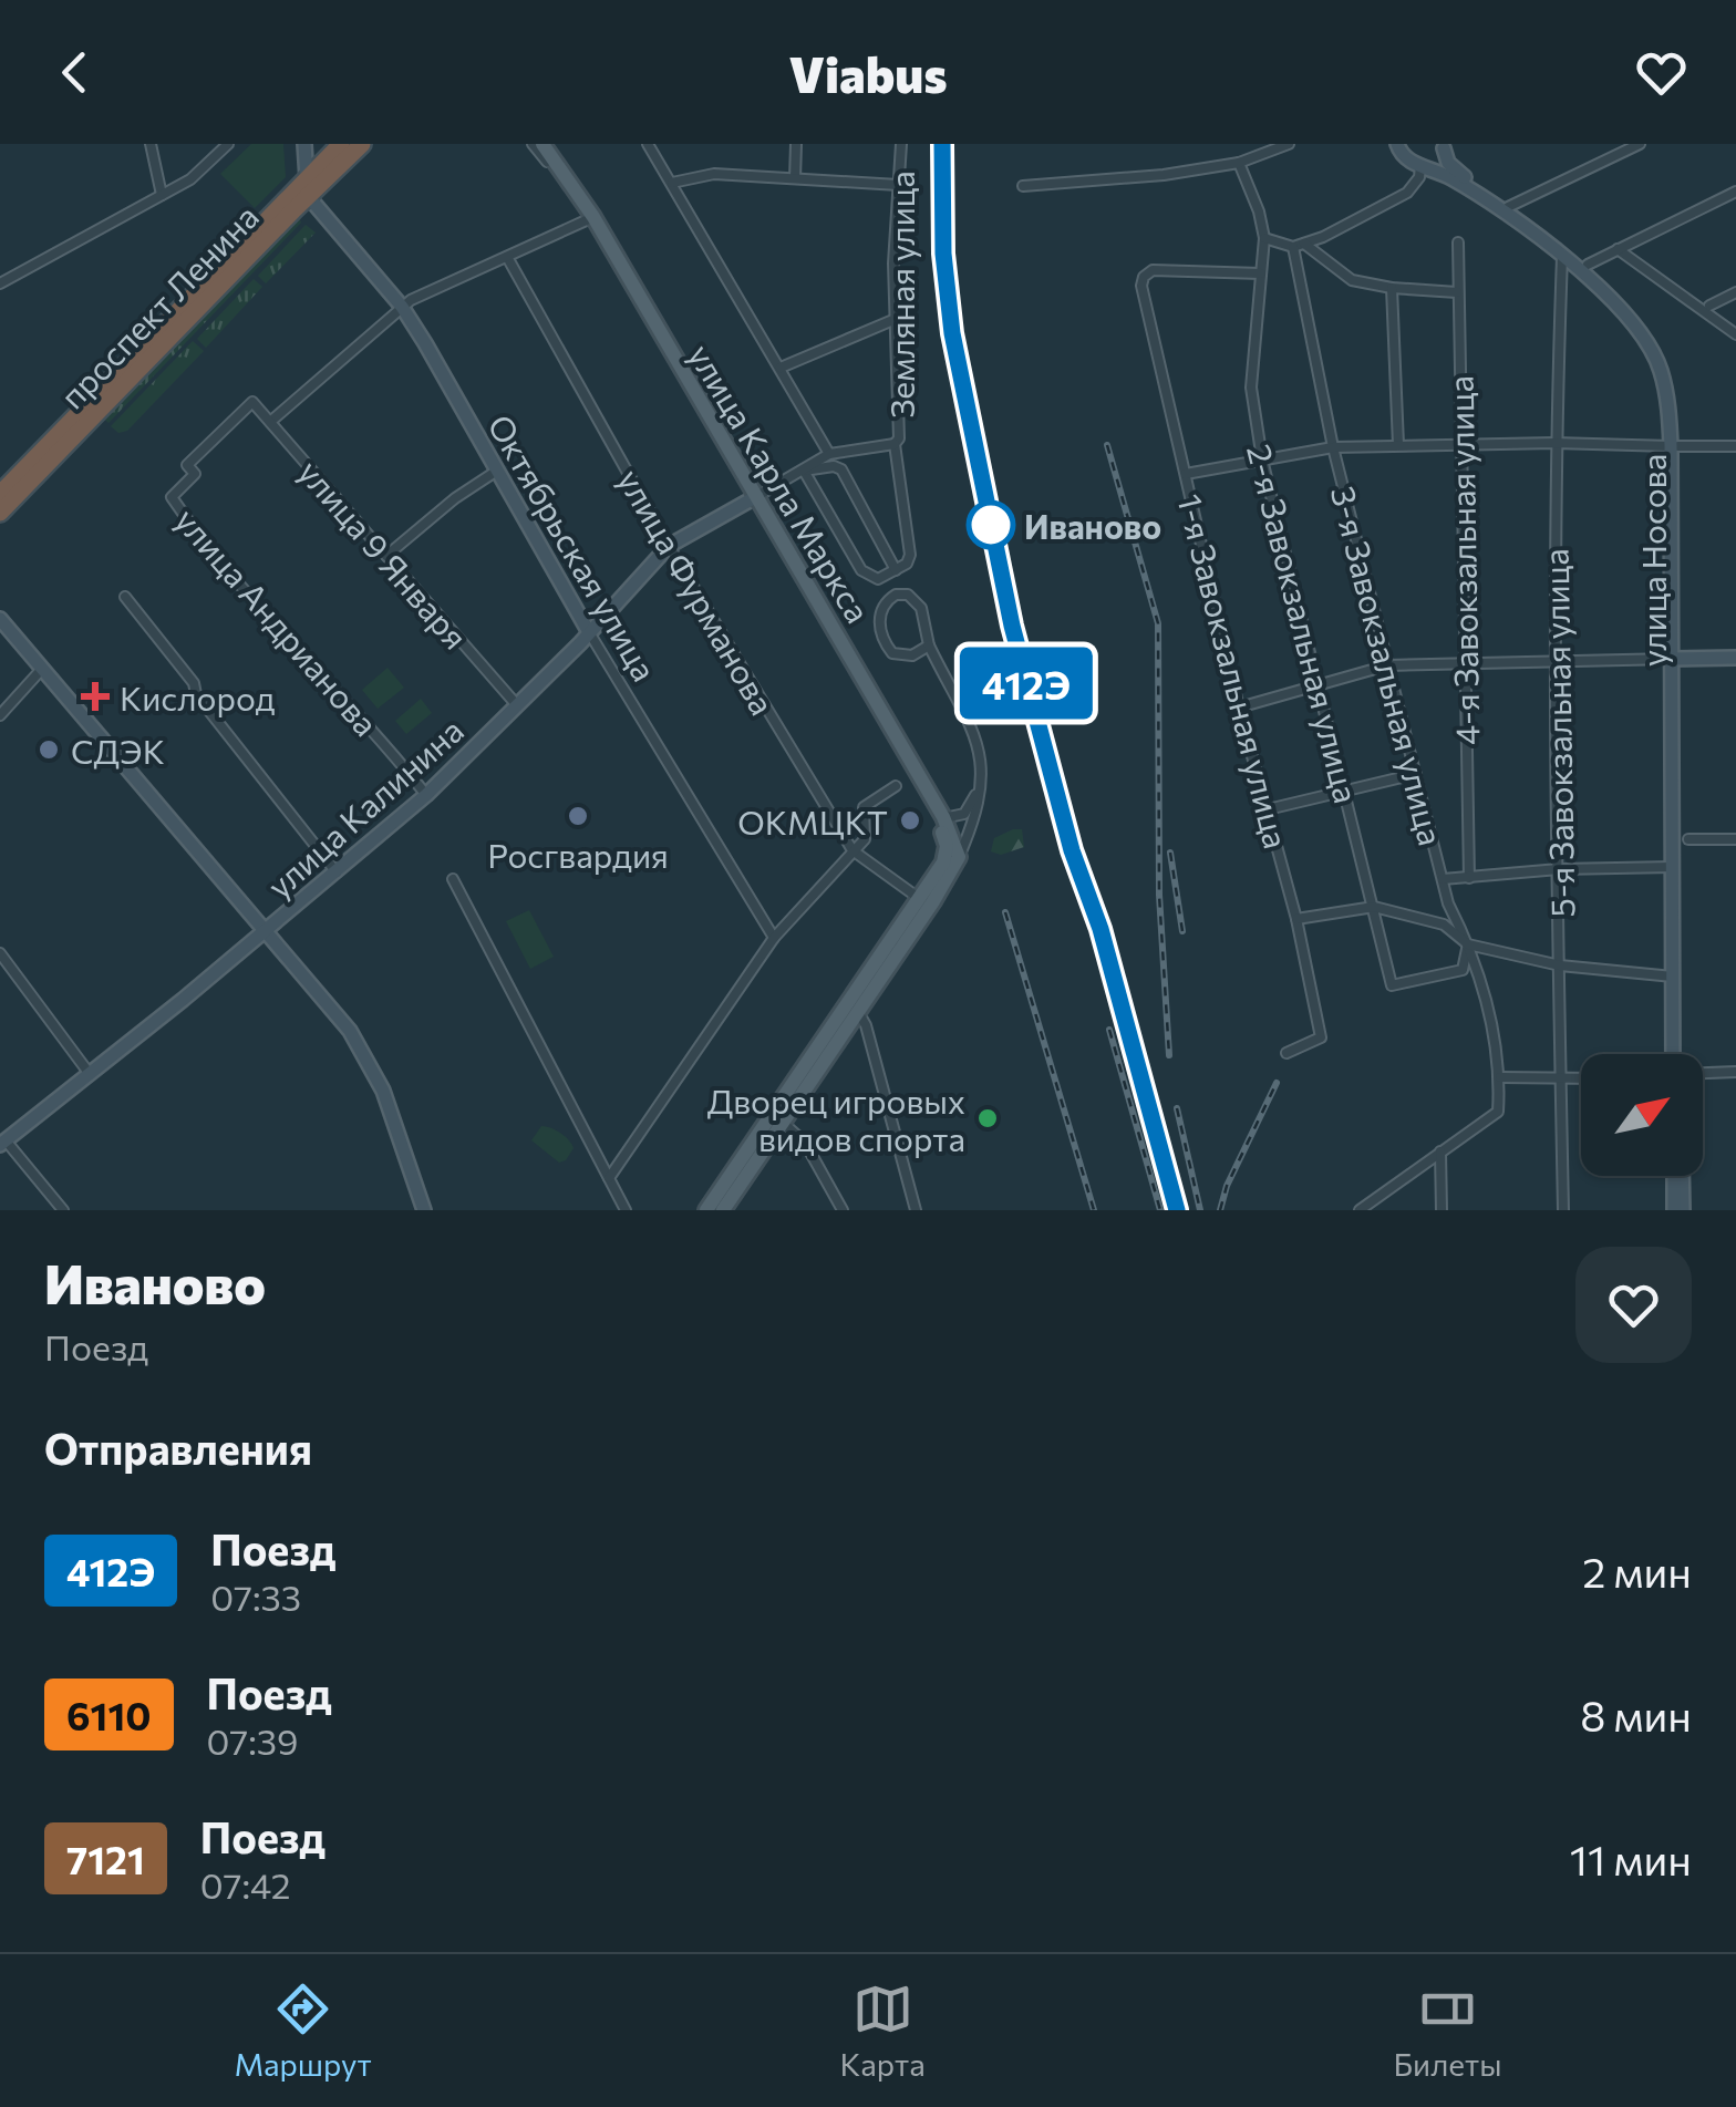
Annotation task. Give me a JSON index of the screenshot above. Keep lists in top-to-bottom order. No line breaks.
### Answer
{"streets":{"highway":["проспект Ленина"],"main road":["улица Карла Маркса","Октябрьская улица","улица Носова","улица Калинина"],"street":["Земляная улица","улица 9 Января","4-я Завокзальная улица","улица Фурманова","улица Андрианова","2-я Завокзальная улица","3-я Завокзальная улица","1-я Завокзальная улица","5-я Завокзальная улица"]},"crossings":[["проспект Ленина","Октябрьская улица"],["улица Карла Маркса","улица Калинина"],["Октябрьская улица","улица Калинина"],["улица 9 Января","улица Андрианова"],["улица 9 Января","улица Калинина"],["улица Носова","5-я Завокзальная улица"],["улица Фурманова","улица Калинина"],["улица Андрианова","улица Калинина"],["2-я Завокзальная улица","3-я Завокзальная улица"],["2-я Завокзальная улица","1-я Завокзальная улица"]],"places":{"other":["Иваново","СДЭК","Росгвардия","ОКМЦКТ","Дворец игровых видов спорта"],"health":["Кислород"]},"north":"top right","page":{"header":"Viabus","on_map":"412Э","heading":[["Иваново","Поезд"],"Отправления"],"list":[{"mark":"412Э","name":"Поезд","note":"07:33","value":"2 мин"},{"mark":"6110","name":"Поезд","note":"07:39","value":"8 мин"},{"mark":"7121","name":"Поезд","note":"07:42","value":"11 мин"}],"tabs":["Маршрут","Карта","Билеты"]}}
